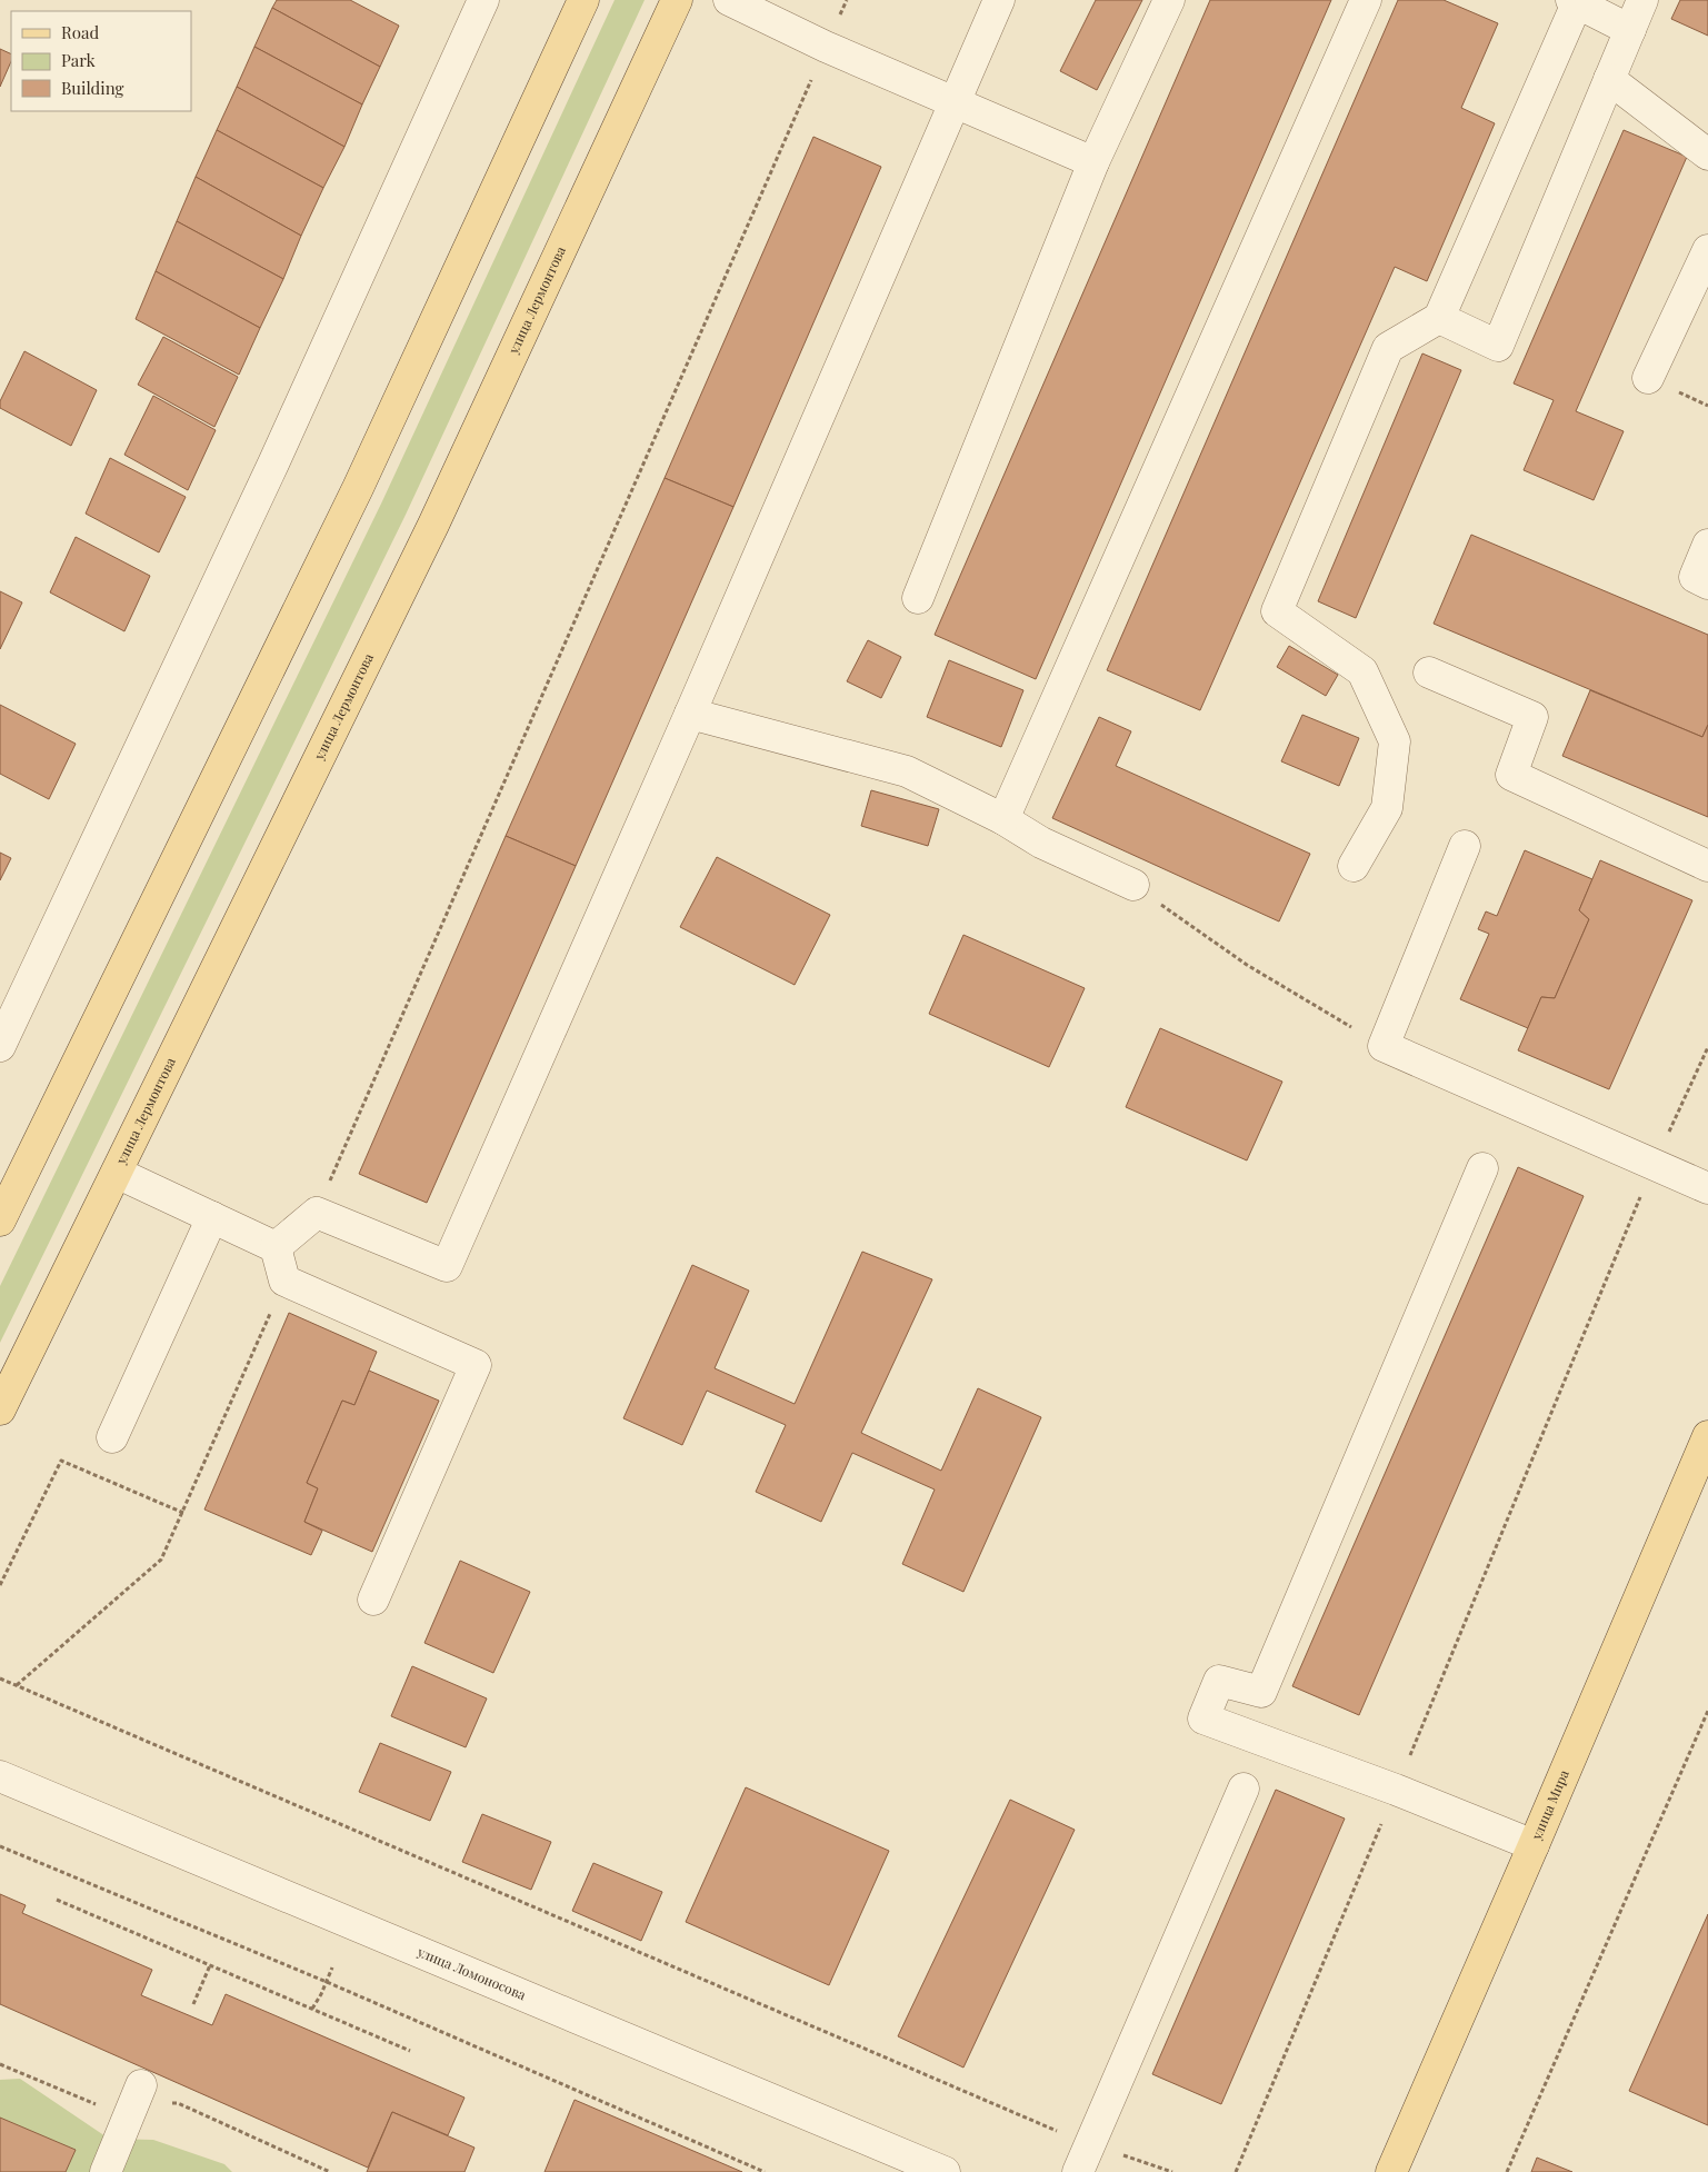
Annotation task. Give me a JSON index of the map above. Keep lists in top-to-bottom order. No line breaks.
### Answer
{"streets":{"main road":["улица Лермонтова","улица Мира"],"street":["улица Ломоносова"]},"legend":["Road","Park","Building"]}
